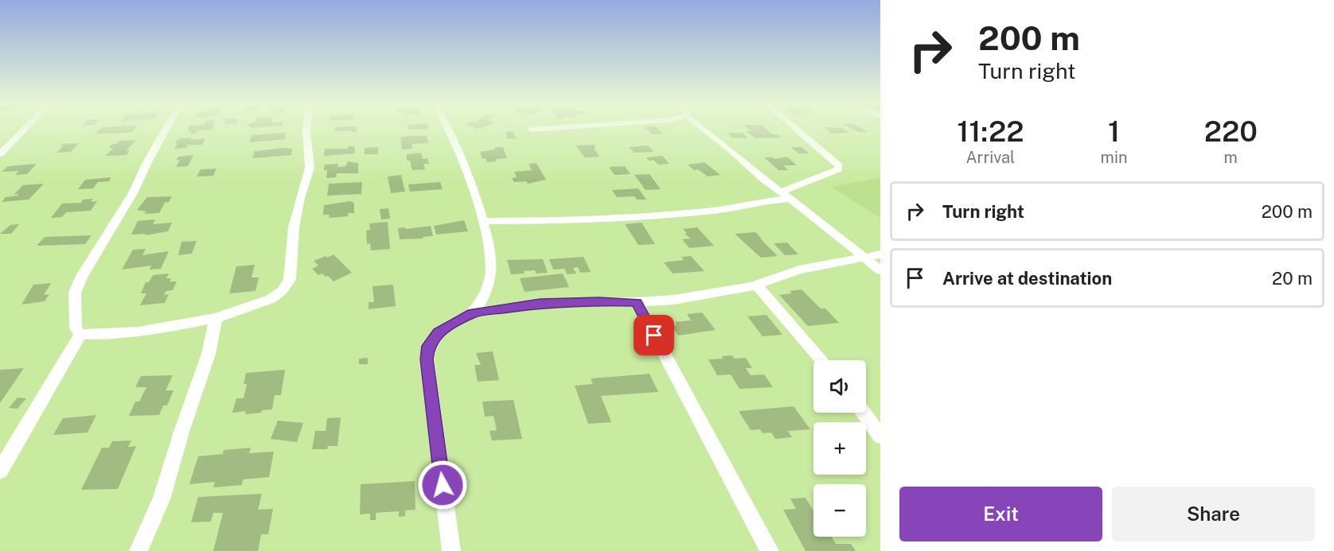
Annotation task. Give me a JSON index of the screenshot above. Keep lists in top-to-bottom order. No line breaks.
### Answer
{"page":{"turn":["200 m","Turn right"],"eta":["11:22","Arrival","1","min","220","m"],"list":[{"name":"Turn right","value":"200 m"},{"name":"Arrive at destination","value":"20 m"}],"map_buttons":["+","−"],"buttons":["Exit","Share"]}}
